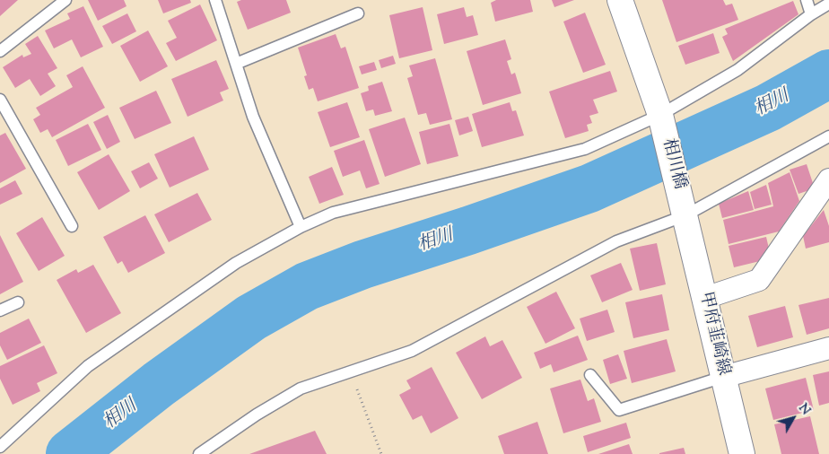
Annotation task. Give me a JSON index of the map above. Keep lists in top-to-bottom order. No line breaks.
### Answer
{"streets":{"main road":["相川橋","甲府韮崎線"]},"crossings":[["相川橋","甲府韮崎線"]],"water":["相川"],"north":"top right"}
